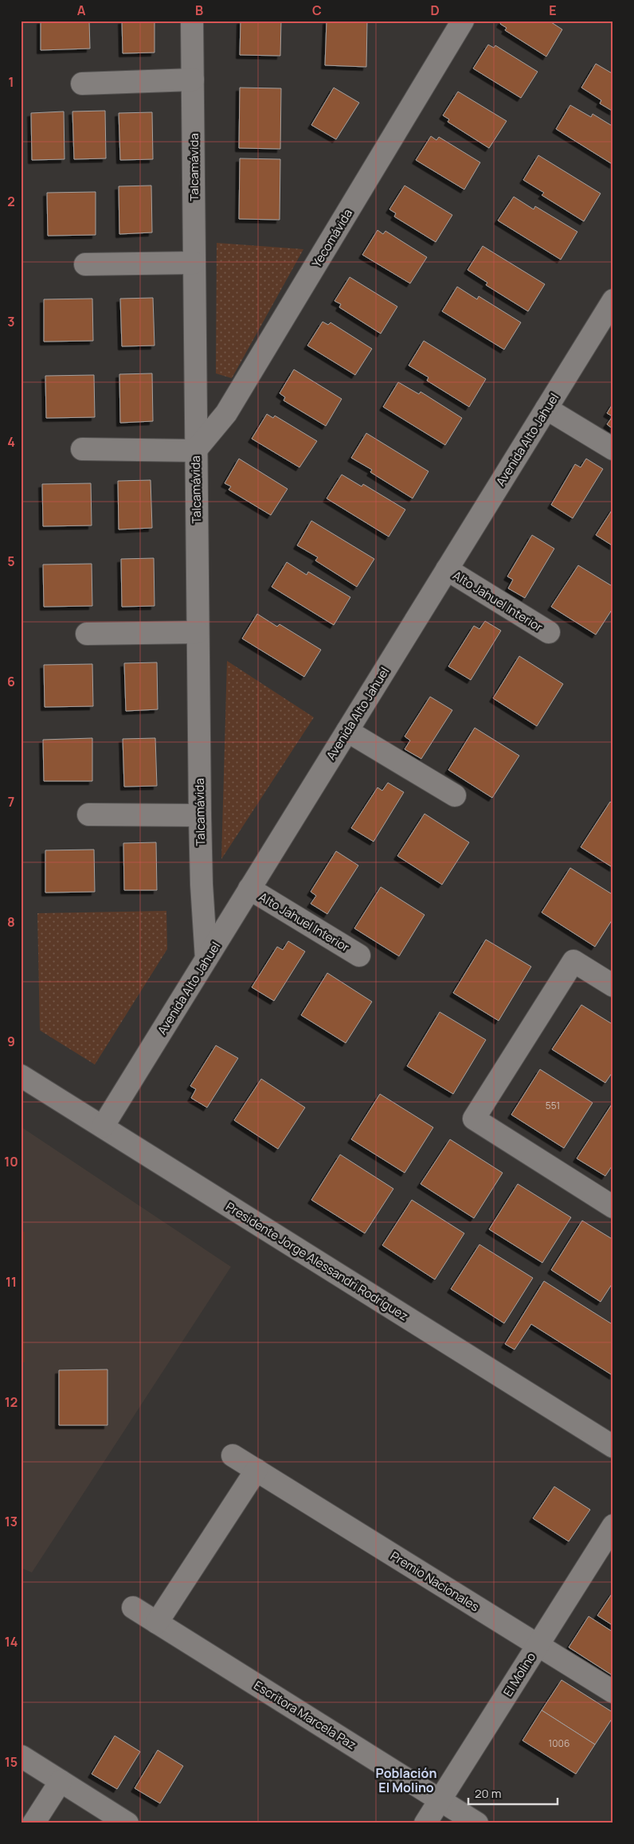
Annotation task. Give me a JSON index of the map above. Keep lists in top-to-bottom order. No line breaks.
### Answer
{"streets":{"street":["Talcamávida","Yecomávida","Avenida Alto Jahuel","Alto Jahuel Interior","Presidente Jorge Alessandri Rodríguez","Premio Nacionales","El Molino","Escritora Marcela Paz"]},"crossings":[["Talcamávida","Yecomávida"],["Talcamávida","Avenida Alto Jahuel"],["Avenida Alto Jahuel","Alto Jahuel Interior"],["Avenida Alto Jahuel","Presidente Jorge Alessandri Rodríguez"],["Premio Nacionales","El Molino"],["El Molino","Escritora Marcela Paz"]],"districts":["Población El Molino"],"house_numbers":["551","1006"],"scale_bar":"20 m","grid":{"columns":["A","B","C","D","E"],"rows":["1","2","3","4","5","6","7","8","9","10","11","12","13","14","15"]}}
